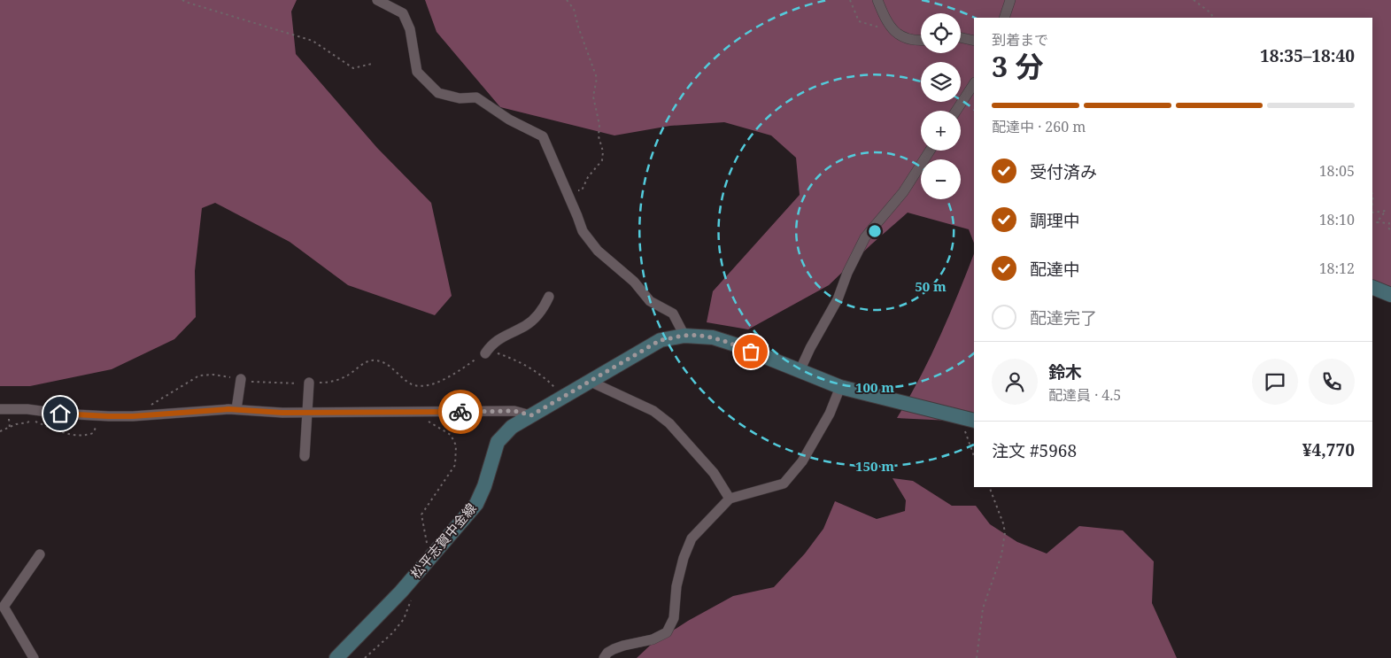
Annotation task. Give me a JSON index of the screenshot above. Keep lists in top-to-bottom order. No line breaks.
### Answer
{"streets":{"main road":["松平志賀中金線"]},"page":{"map_buttons":["+","−"],"heading":["3 分","到着まで","18:35–18:40"],"panel":["鈴木","配達員 · 4.5","注文 #5968","¥4,770"],"bar":"配達中 · 260 m","list":[["受付済み","18:05"],["調理中","18:10"],["配達中","18:12"],"配達完了"]},"rings":["50 m","100 m","150 m"]}
